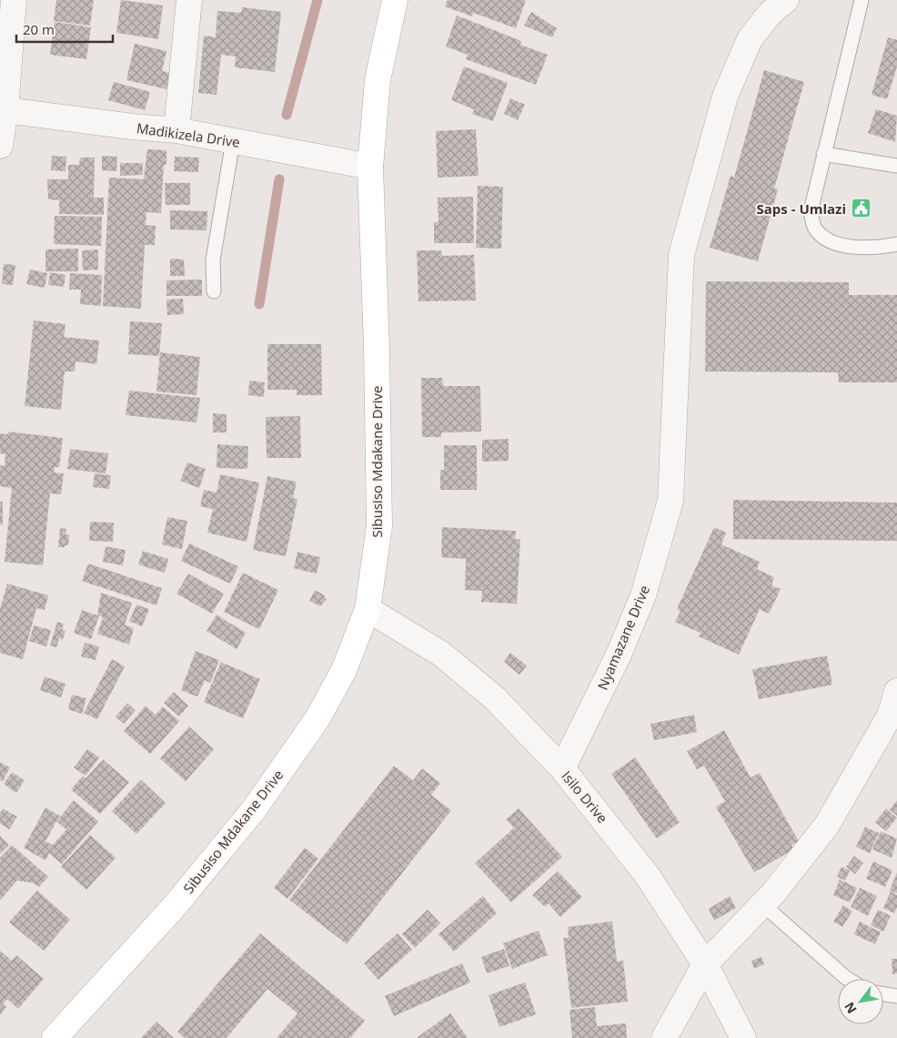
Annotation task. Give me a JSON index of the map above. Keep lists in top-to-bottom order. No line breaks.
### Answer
{"streets":{"street":["Madikizela Drive","Sibusiso Mdakane Drive","Nyamazane Drive","Isilo Drive"]},"crossings":[["Madikizela Drive","Sibusiso Mdakane Drive"],["Sibusiso Mdakane Drive","Isilo Drive"],["Nyamazane Drive","Isilo Drive"]],"places":{"public building":["Saps - Umlazi"]},"scale_bar":"20 m","north":"bottom left"}
